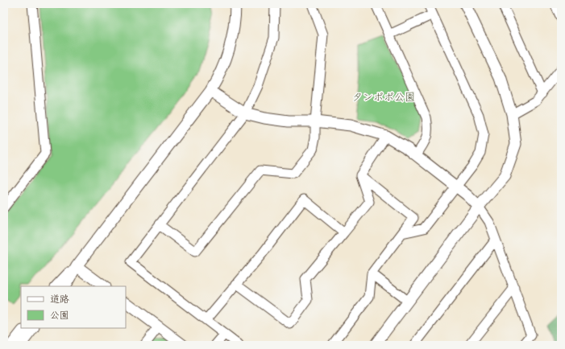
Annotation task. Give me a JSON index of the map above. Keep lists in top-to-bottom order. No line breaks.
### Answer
{"parks":["タンポポ公園"],"legend":["道路","公園"]}
